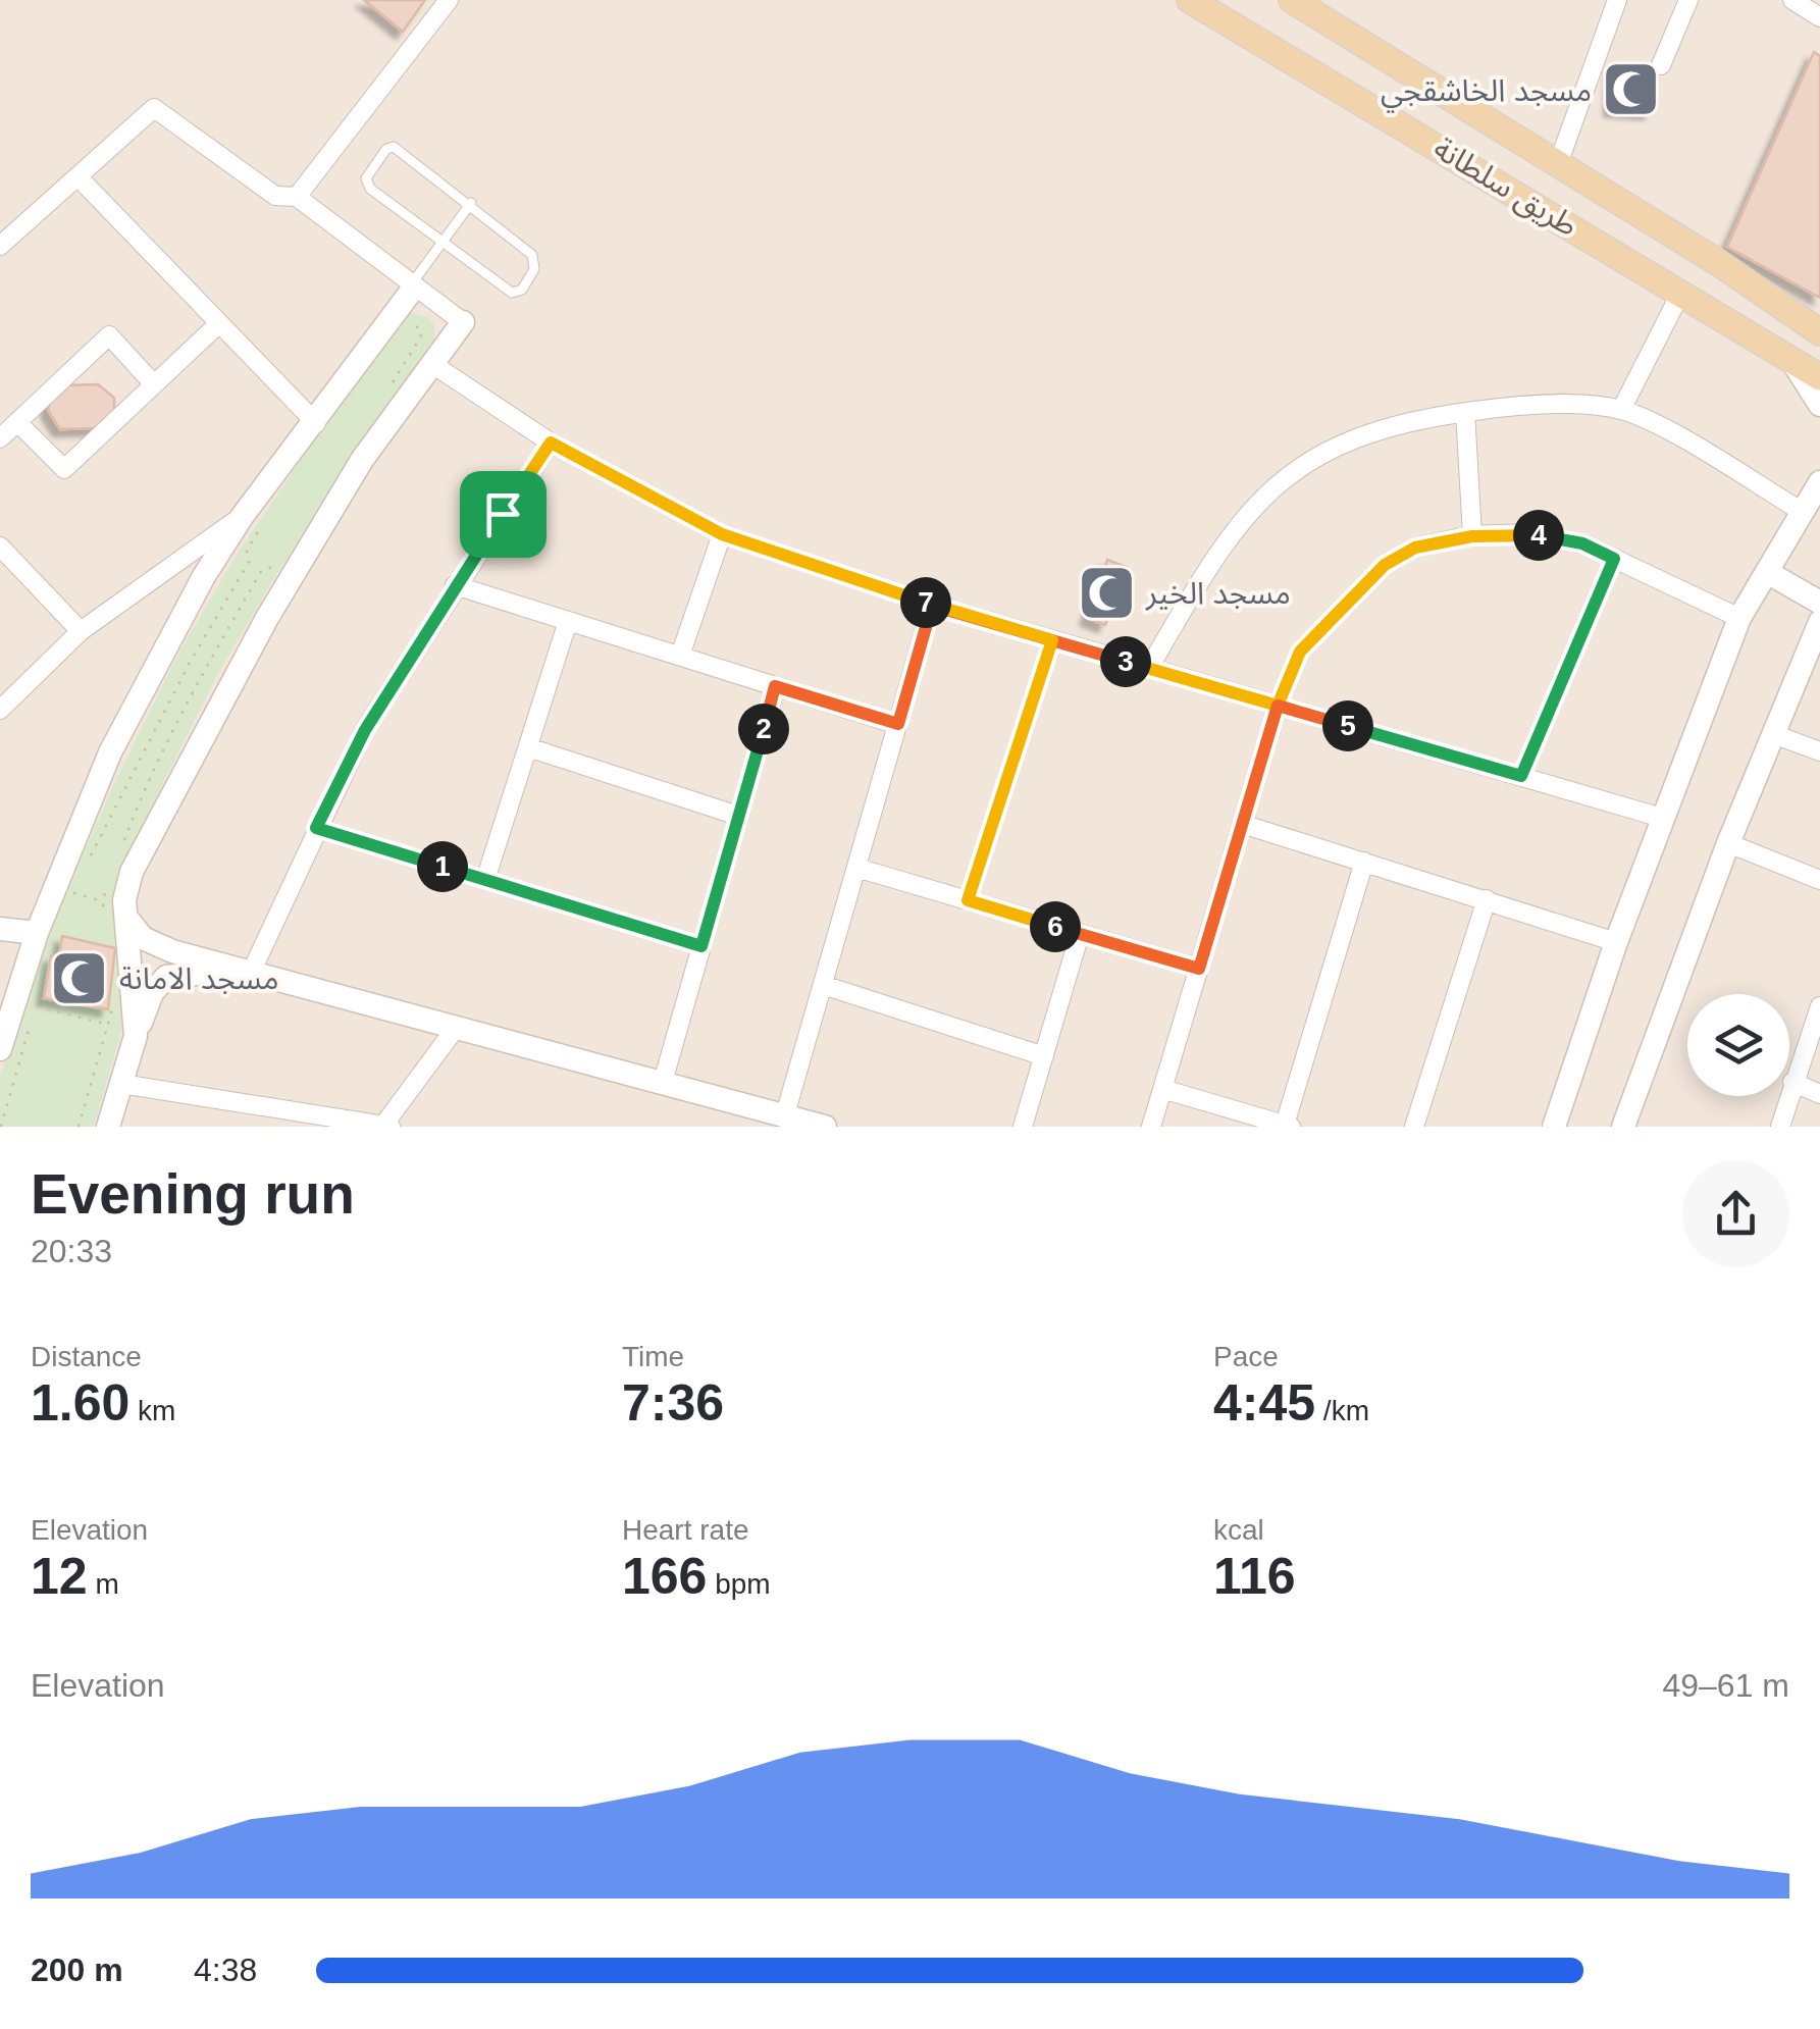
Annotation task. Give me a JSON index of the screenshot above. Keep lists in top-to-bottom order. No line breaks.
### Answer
{"streets":{"main road":["طريق سلطانة"]},"places":{"mosque":["مسجد الخاشقجي","مسجد الخير","مسجد الامانة"]},"page":{"pins":["4","7","3","5","2","1","6"],"heading":["Evening run","20:33"],"stats":[["Distance","1.60 km"],["Time","7:36"],["Pace","4:45 /km"],["Elevation","12 m"],["Heart rate","166 bpm"],["kcal","116"]],"chart":["Elevation","49–61 m"],"list":[{"name":"200 m","note":"4:38"}]}}
